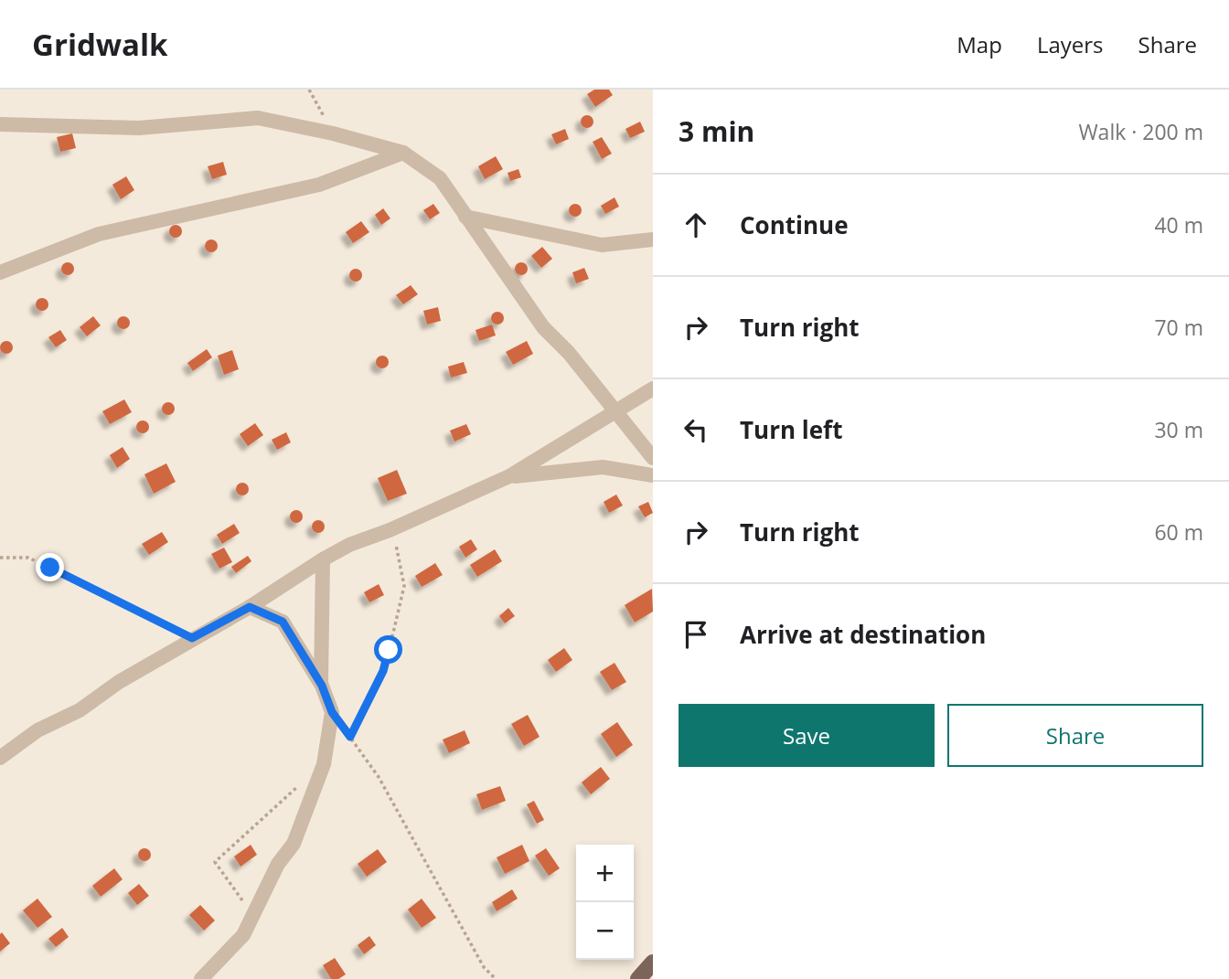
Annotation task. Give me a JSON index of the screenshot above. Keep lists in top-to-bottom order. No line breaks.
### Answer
{"page":{"header":"Gridwalk","nav":["Map","Layers","Share"],"heading":["3 min","Walk · 200 m"],"list":[["Continue","40 m"],["Turn right","70 m"],["Turn left","30 m"],["Turn right","60 m"],"Arrive at destination"],"buttons":["Save","Share"],"map_buttons":["+","−"]}}
